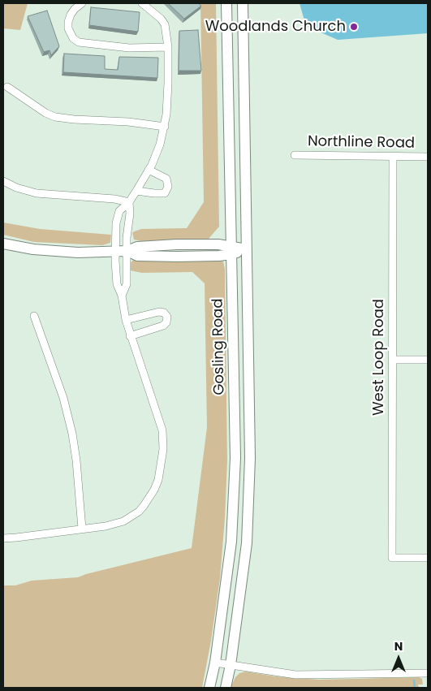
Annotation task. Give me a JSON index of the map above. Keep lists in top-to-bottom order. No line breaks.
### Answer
{"streets":{"main road":["Gosling Road"],"street":["Northline Road","West Loop Road"]},"crossings":[["Northline Road","West Loop Road"]],"places":["Woodlands Church"],"north":"top"}
